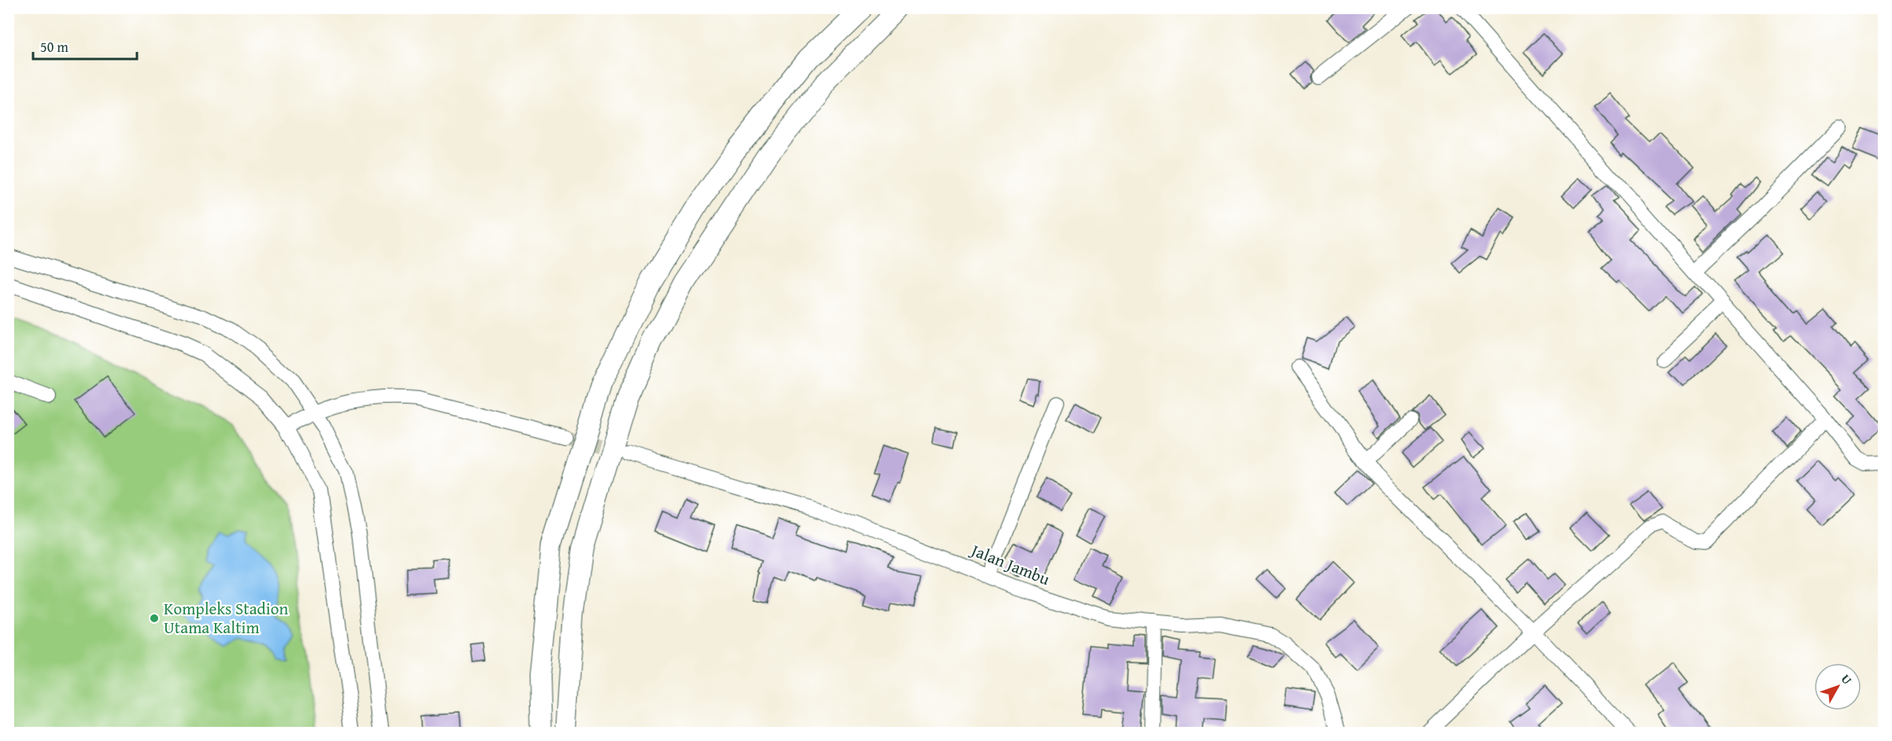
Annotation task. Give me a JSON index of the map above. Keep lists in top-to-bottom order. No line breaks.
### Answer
{"streets":{"street":["Jalan Jambu"]},"places":["Kompleks Stadion Utama Kaltim"],"scale_bar":"50 m","north":"top right"}
